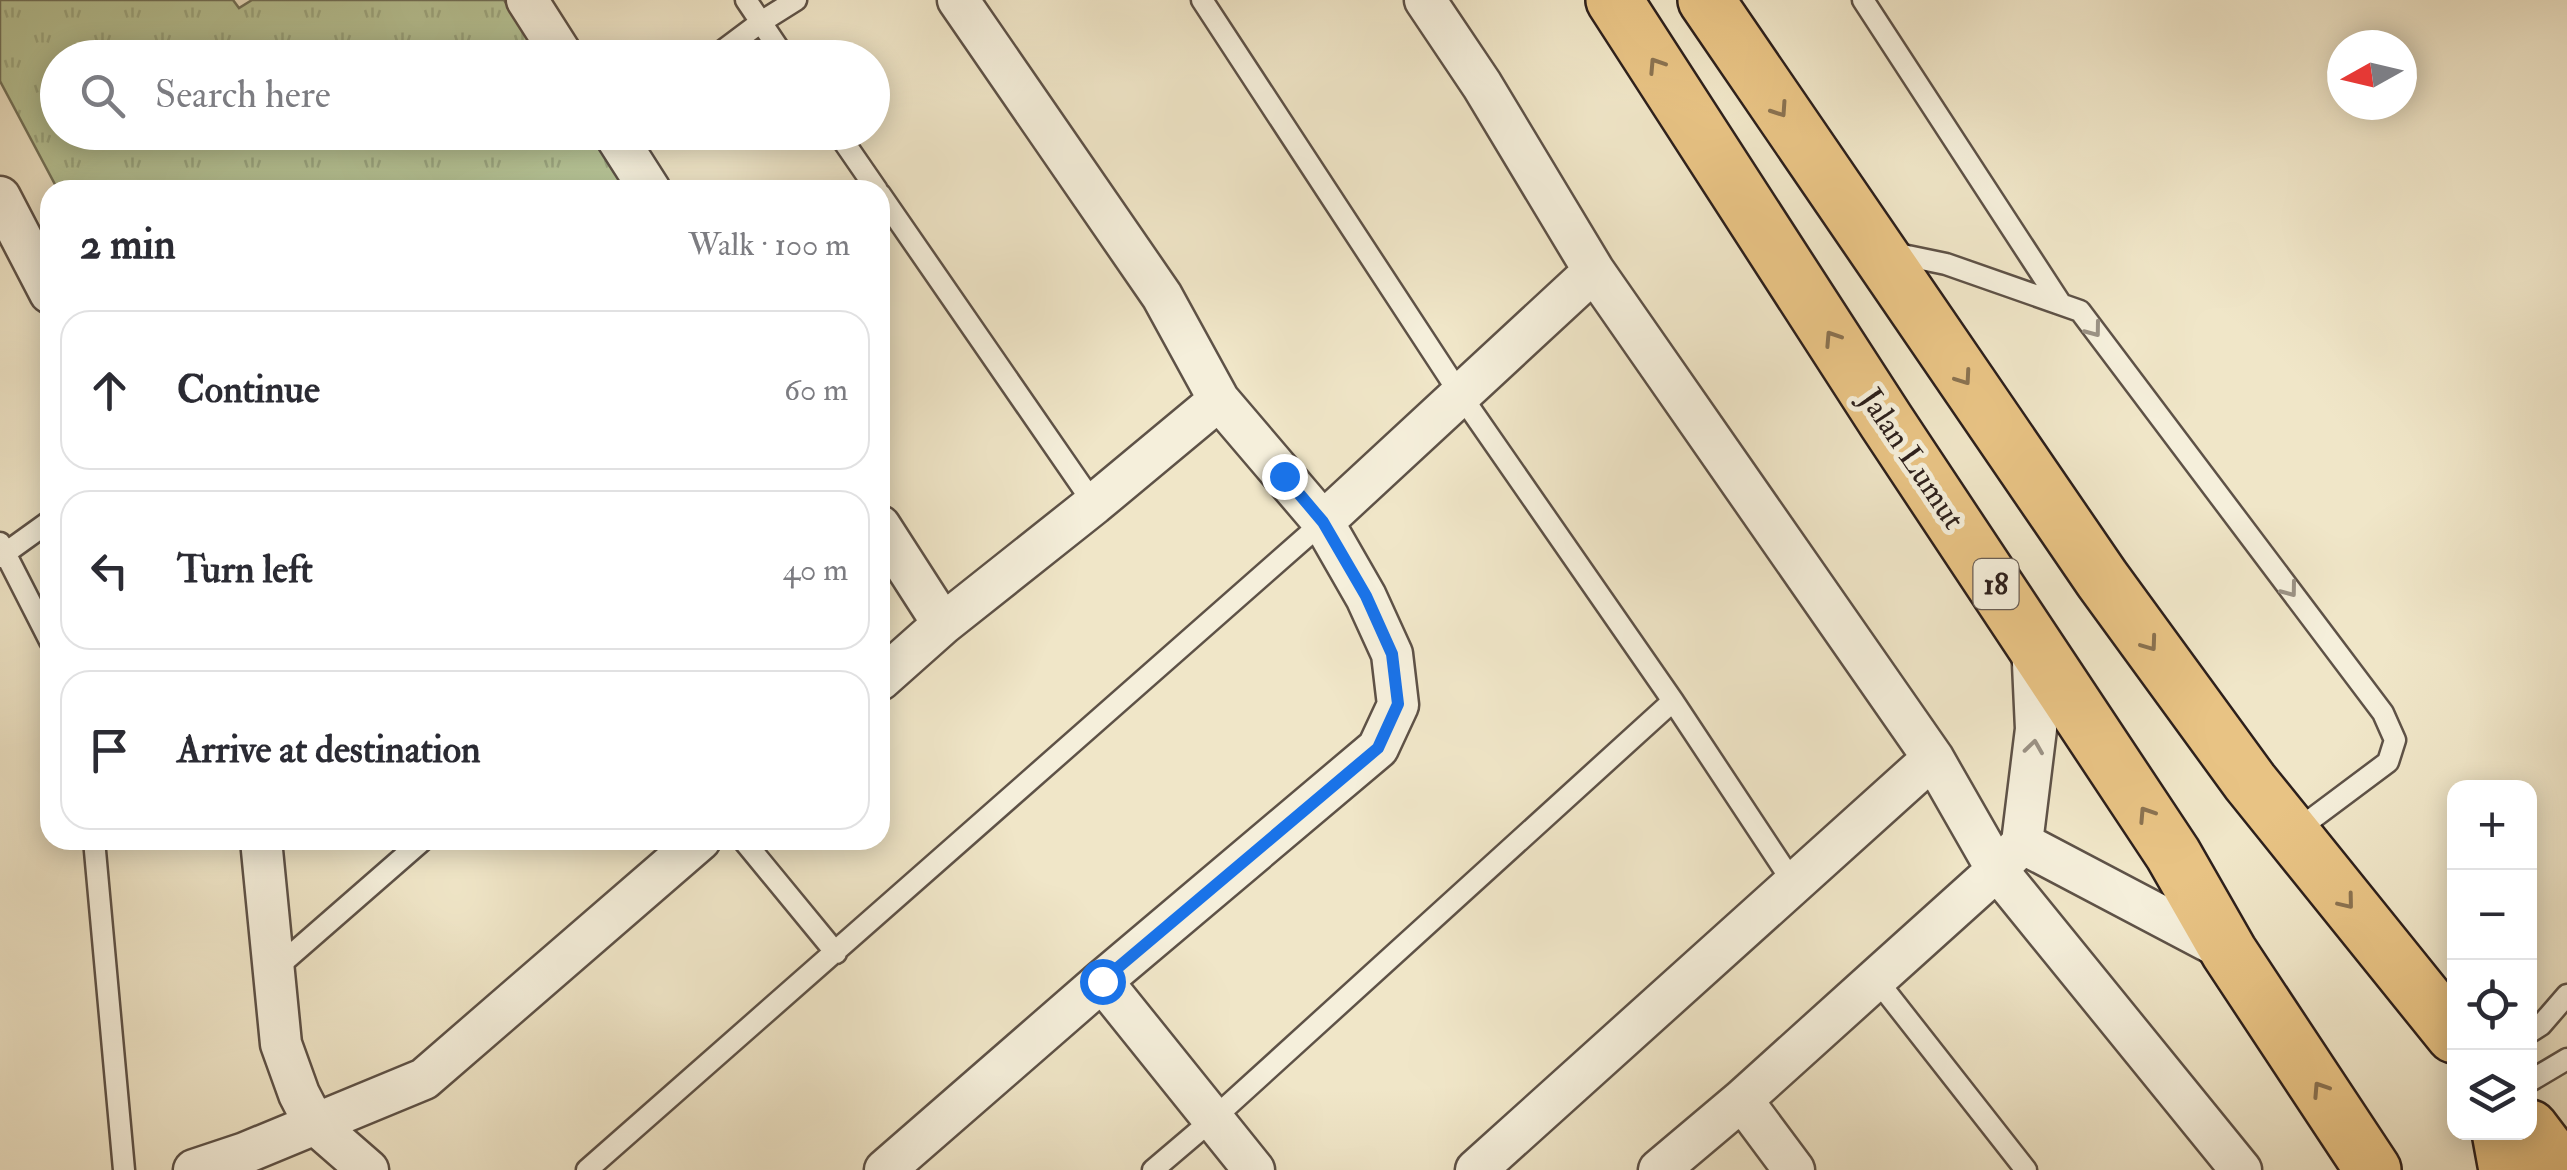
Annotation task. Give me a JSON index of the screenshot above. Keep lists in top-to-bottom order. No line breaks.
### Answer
{"streets":{"main road":["Jalan Lumut","18"]},"north":"left","page":{"search":"Search here","heading":["2 min","Walk · 100 m"],"list":[["Continue","60 m"],["Turn left","40 m"],"Arrive at destination"],"map_buttons":["+","−"]}}
